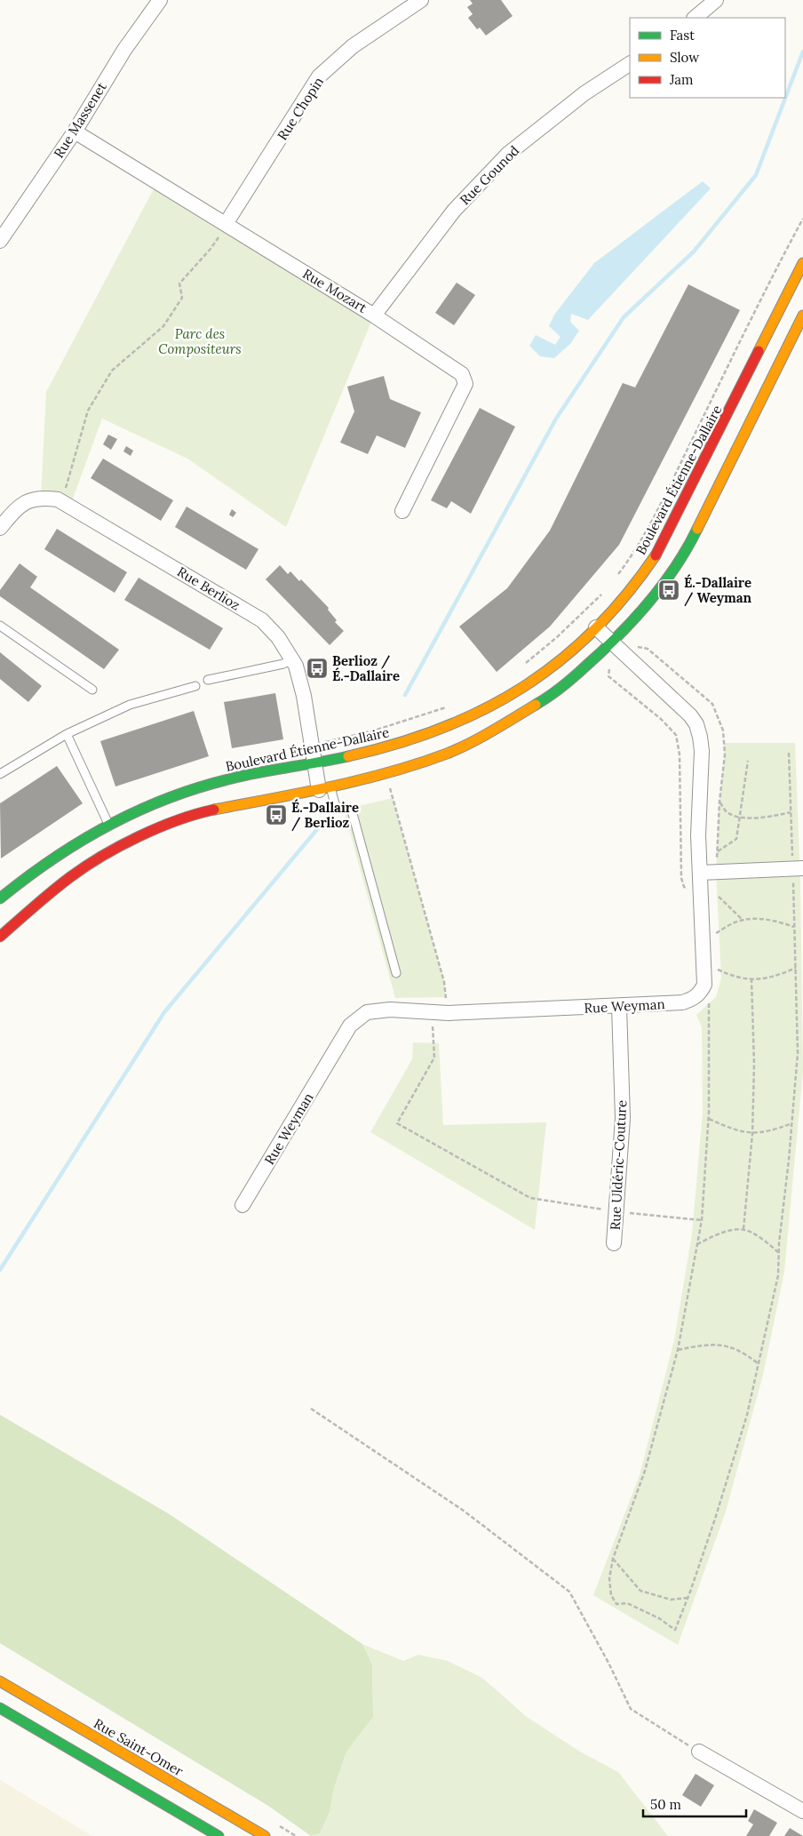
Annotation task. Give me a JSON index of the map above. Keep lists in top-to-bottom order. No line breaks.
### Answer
{"streets":{"street":["Rue Chopin","Rue Massenet","Rue Gounod","Rue Mozart","Boulevard Étienne-Dallaire","Rue Berlioz","Rue Weyman","Rue Uldéric-Couture","Rue Saint-Omer"]},"crossings":[["Rue Chopin","Rue Mozart"],["Rue Massenet","Rue Mozart"],["Rue Gounod","Rue Mozart"],["Boulevard Étienne-Dallaire","Rue Berlioz"],["Boulevard Étienne-Dallaire","Rue Weyman"],["Rue Weyman","Rue Uldéric-Couture"]],"parks":["Parc des Compositeurs"],"places":{"bus stop":["É.-Dallaire / Weyman","Berlioz / É.-Dallaire","É.-Dallaire / Berlioz"]},"legend":["Fast","Slow","Jam"],"scale_bar":"50 m"}
